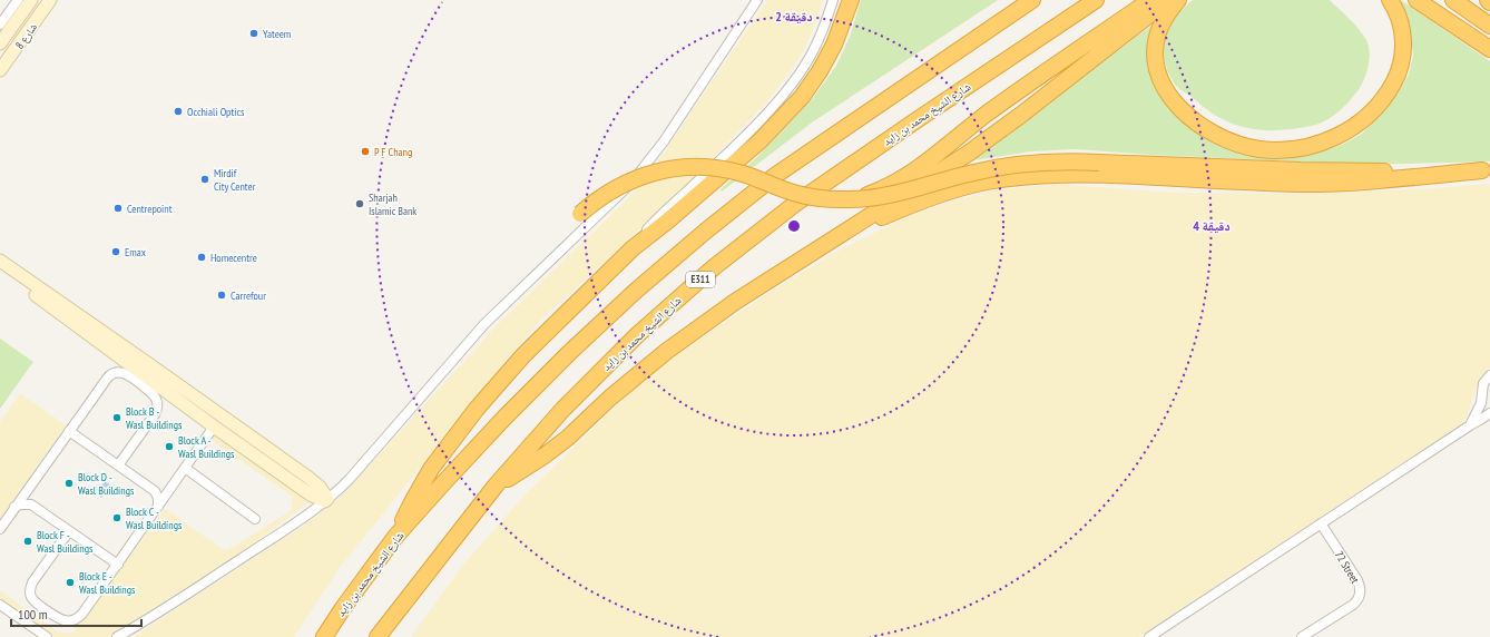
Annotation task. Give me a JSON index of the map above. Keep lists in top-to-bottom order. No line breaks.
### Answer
{"streets":{"highway":["شارع الشيخ محمد بن زايد","E311"],"street":["شارع 8","72 Street"]},"places":["Yateem","Occhiali Optics","P F Chang","Mirdif City Center","Sharjah Islamic Bank","Centrepoint","Emax","Homecentre","Carrefour","Block B - Wasl Buildings","Block A - Wasl Buildings","Block D - Wasl Buildings","Block C - Wasl Buildings","Block F - Wasl Buildings","Block E - Wasl Buildings"],"scale_bar":"100 m","rings":["2 دقيقة","4 دقيقة"]}
